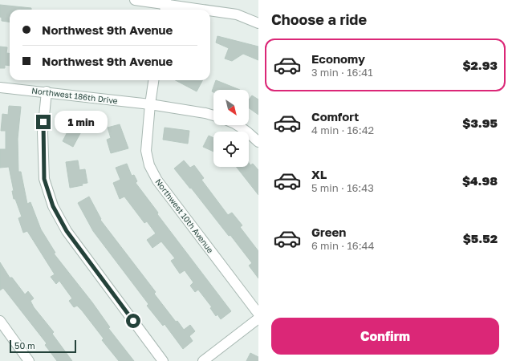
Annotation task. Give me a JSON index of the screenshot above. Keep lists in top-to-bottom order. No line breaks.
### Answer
{"streets":{"street":["Northwest 186th Drive","Northwest 10th Avenue"]},"crossings":[["Northwest 186th Drive","Northwest 10th Avenue"]],"scale_bar":"50 m","north":"bottom right","page":{"heading":"Choose a ride","banner":["Northwest 9th Avenue","Northwest 9th Avenue"],"list":[{"name":"Economy","note":"3 min · 16:41","value":"$2.93"},{"name":"Comfort","note":"4 min · 16:42","value":"$3.95"},{"name":"XL","note":"5 min · 16:43","value":"$4.98"},{"name":"Green","note":"6 min · 16:44","value":"$5.52"}],"bubble":"1 min","buttons":"Confirm","scale":"50 m"}}
